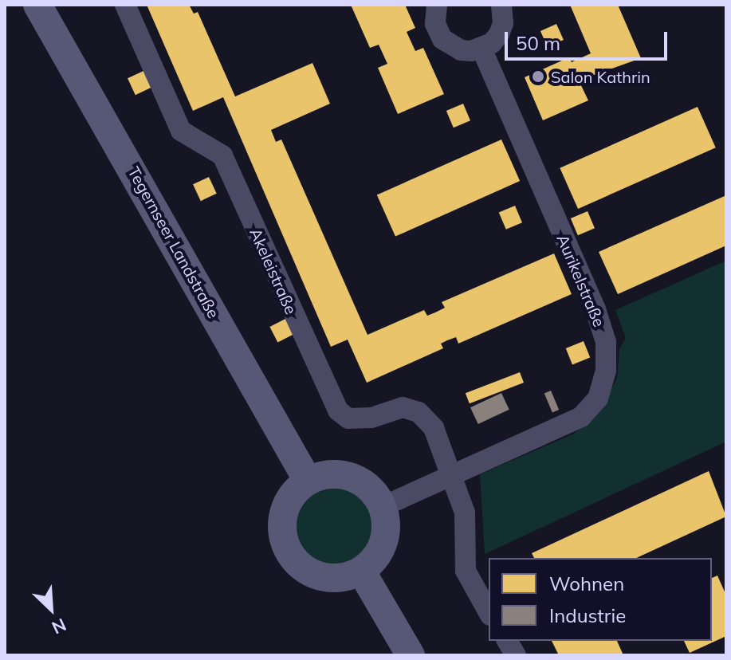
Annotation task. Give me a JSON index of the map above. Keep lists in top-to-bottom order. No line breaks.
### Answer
{"streets":{"main road":["Tegernseer Landstraße"],"street":["Akeleistraße","Aurikelstraße"]},"crossings":[["Tegernseer Landstraße","Aurikelstraße"],["Akeleistraße","Aurikelstraße"]],"places":["Salon Kathrin"],"legend":["Wohnen","Industrie"],"scale_bar":"50 m","north":"bottom right"}
